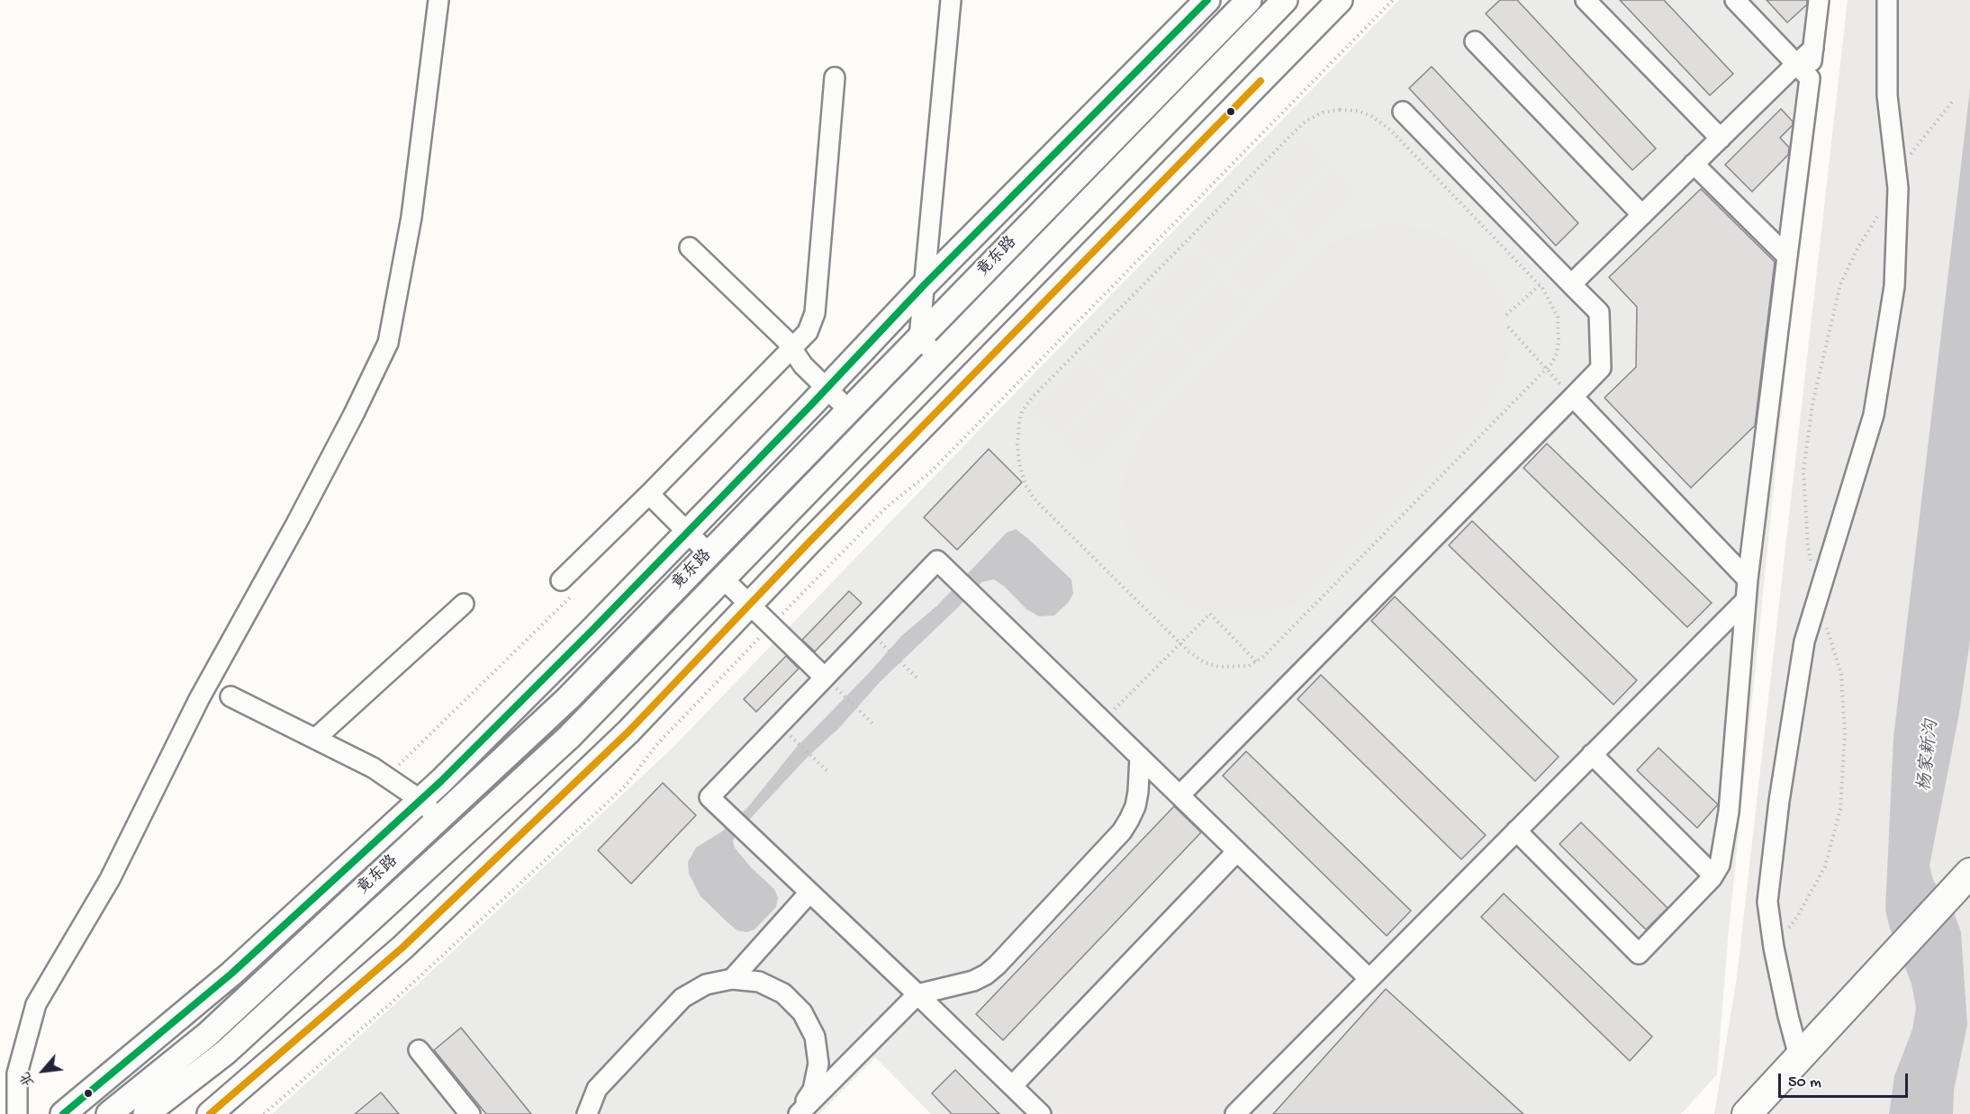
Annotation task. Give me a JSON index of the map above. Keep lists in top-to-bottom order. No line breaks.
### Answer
{"streets":{"main road":["竟东路"]},"water":["杨家新沟"],"scale_bar":"50 m","north":"bottom left"}
